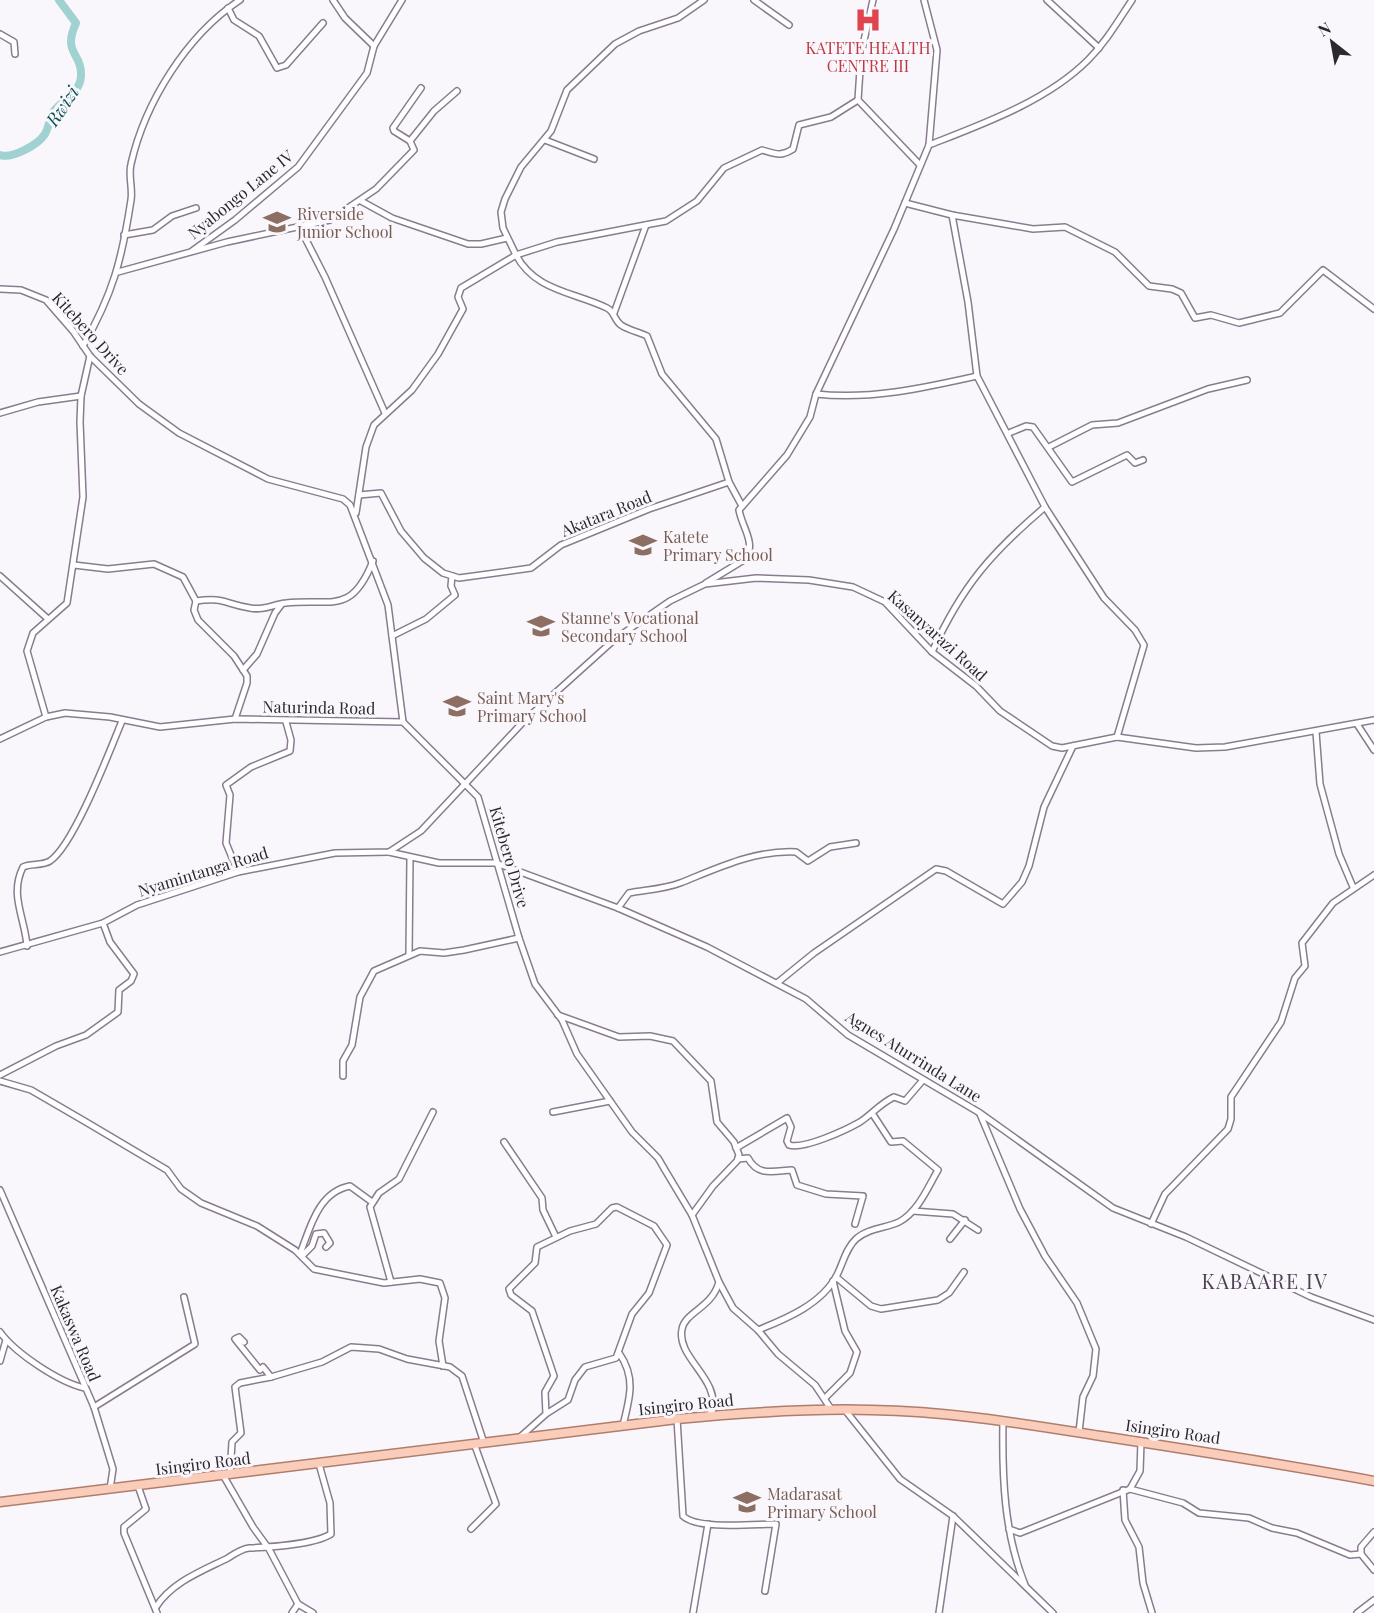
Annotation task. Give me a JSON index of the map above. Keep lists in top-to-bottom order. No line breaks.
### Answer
{"streets":{"main road":["Isingiro Road"],"street":["Nyabongo Lane IV","Kitebero Drive","Akatara Road","Kasanyarazi Road","Naturinda Road","Nyamintanga Road","Agnes Aturrinda Lane","Kakaswa Road"]},"crossings":[["Kitebero Drive","Kasanyarazi Road"],["Kitebero Drive","Naturinda Road"],["Kitebero Drive","Agnes Aturrinda Lane"],["Kitebero Drive","Isingiro Road"],["Nyamintanga Road","Agnes Aturrinda Lane"],["Kakaswa Road","Isingiro Road"]],"districts":["KABAARE IV"],"water":["Rwizi"],"places":{"hospital":["KATETE HEALTH CENTRE III"],"school or university":["Riverside Junior School","Katete Primary School","Stanne's Vocational Secondary School","Saint Mary's Primary School","Madarasat Primary School"]},"north":"top left"}
